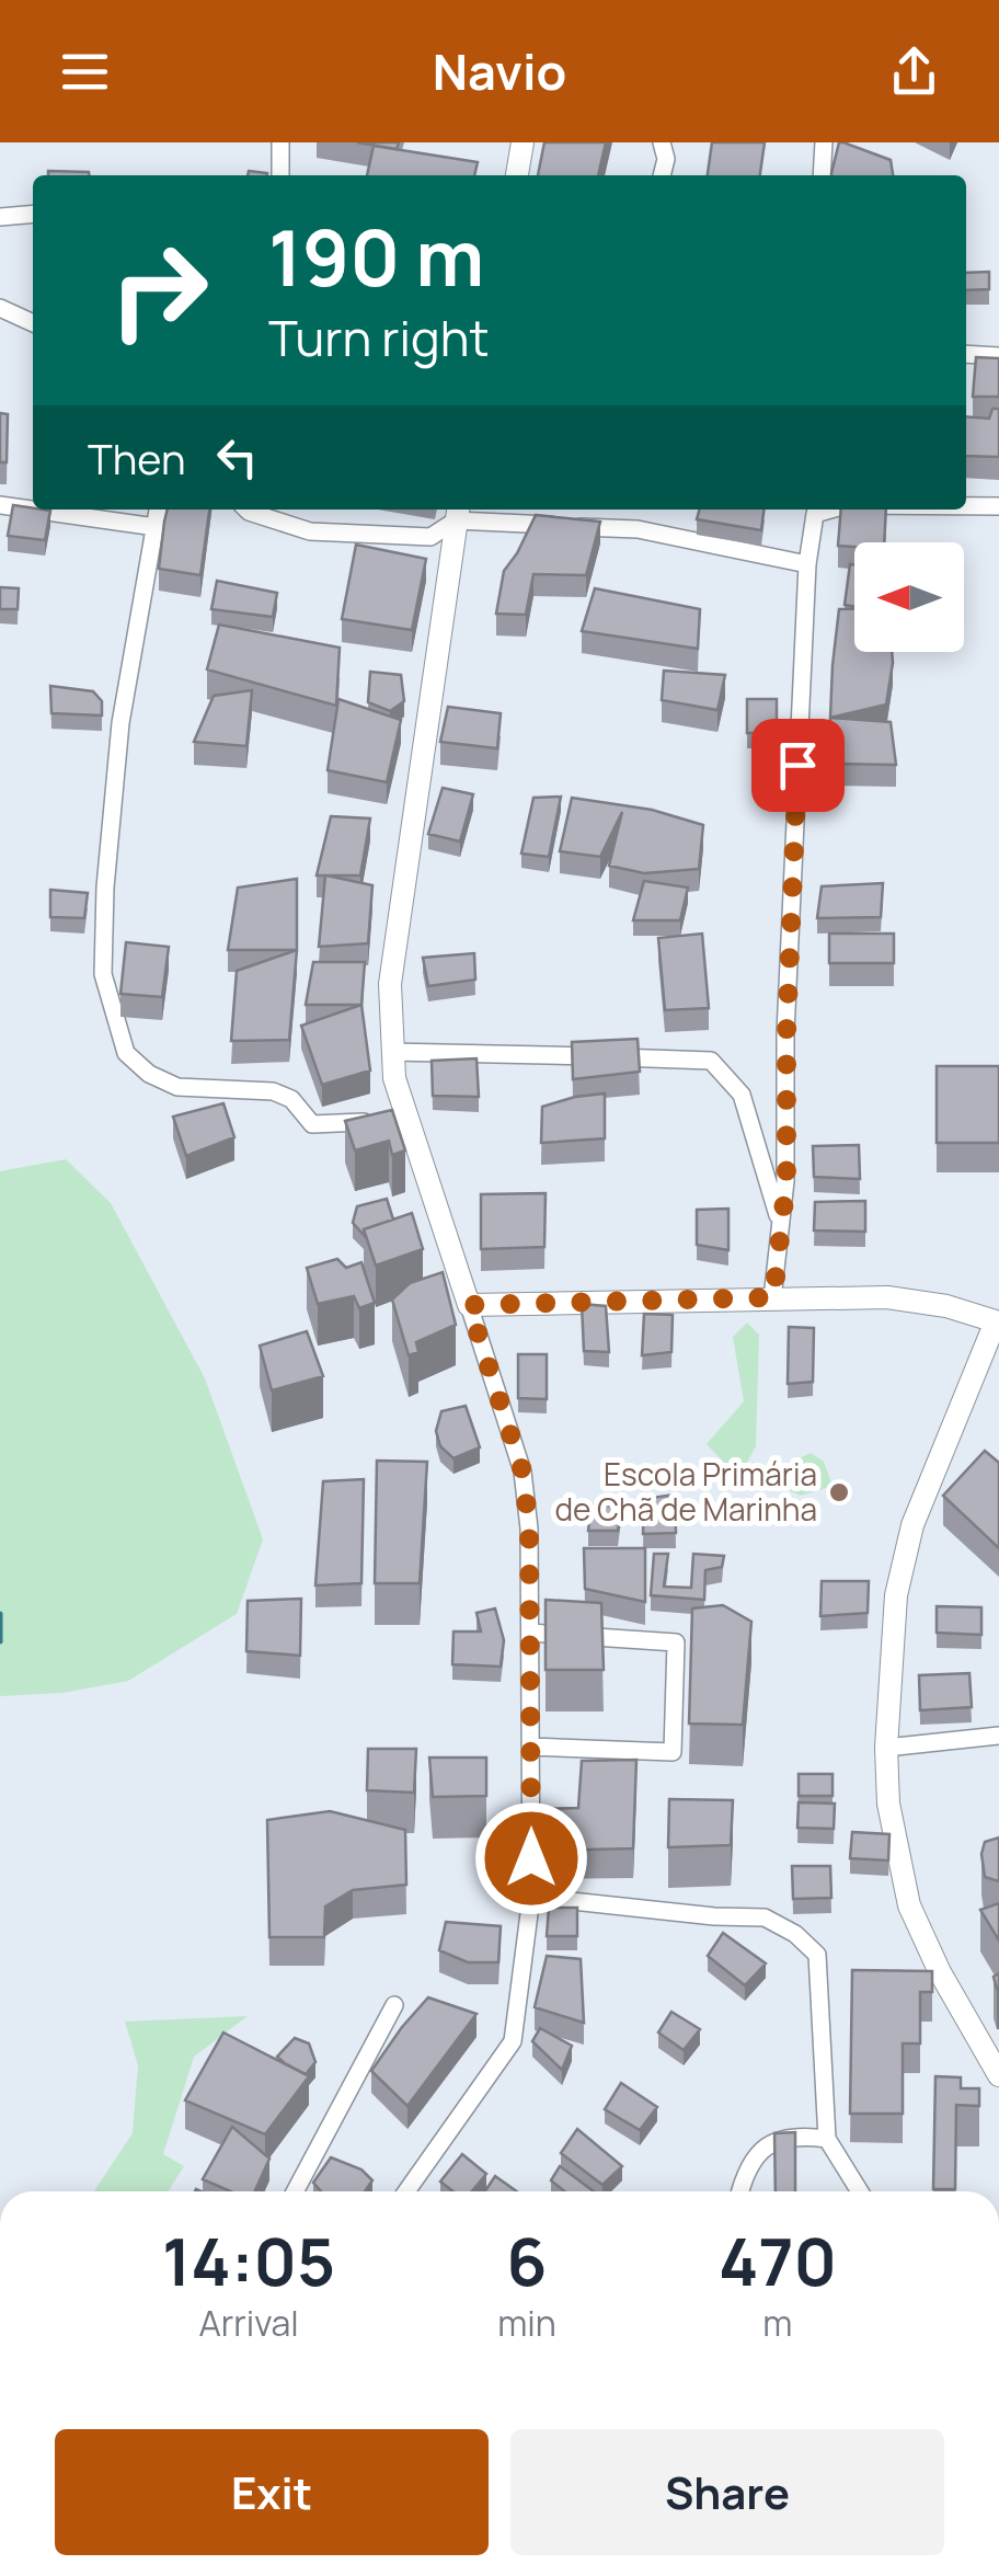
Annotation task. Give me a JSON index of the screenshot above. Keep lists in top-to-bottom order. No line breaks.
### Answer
{"places":["Escola Primária de Chã de Marinha"],"north":"left","page":{"header":"Navio","turn":["190 m","Turn right"],"then":"Then","eta":["14:05","Arrival","6","min","470","m"],"buttons":["Exit","Share"]}}
